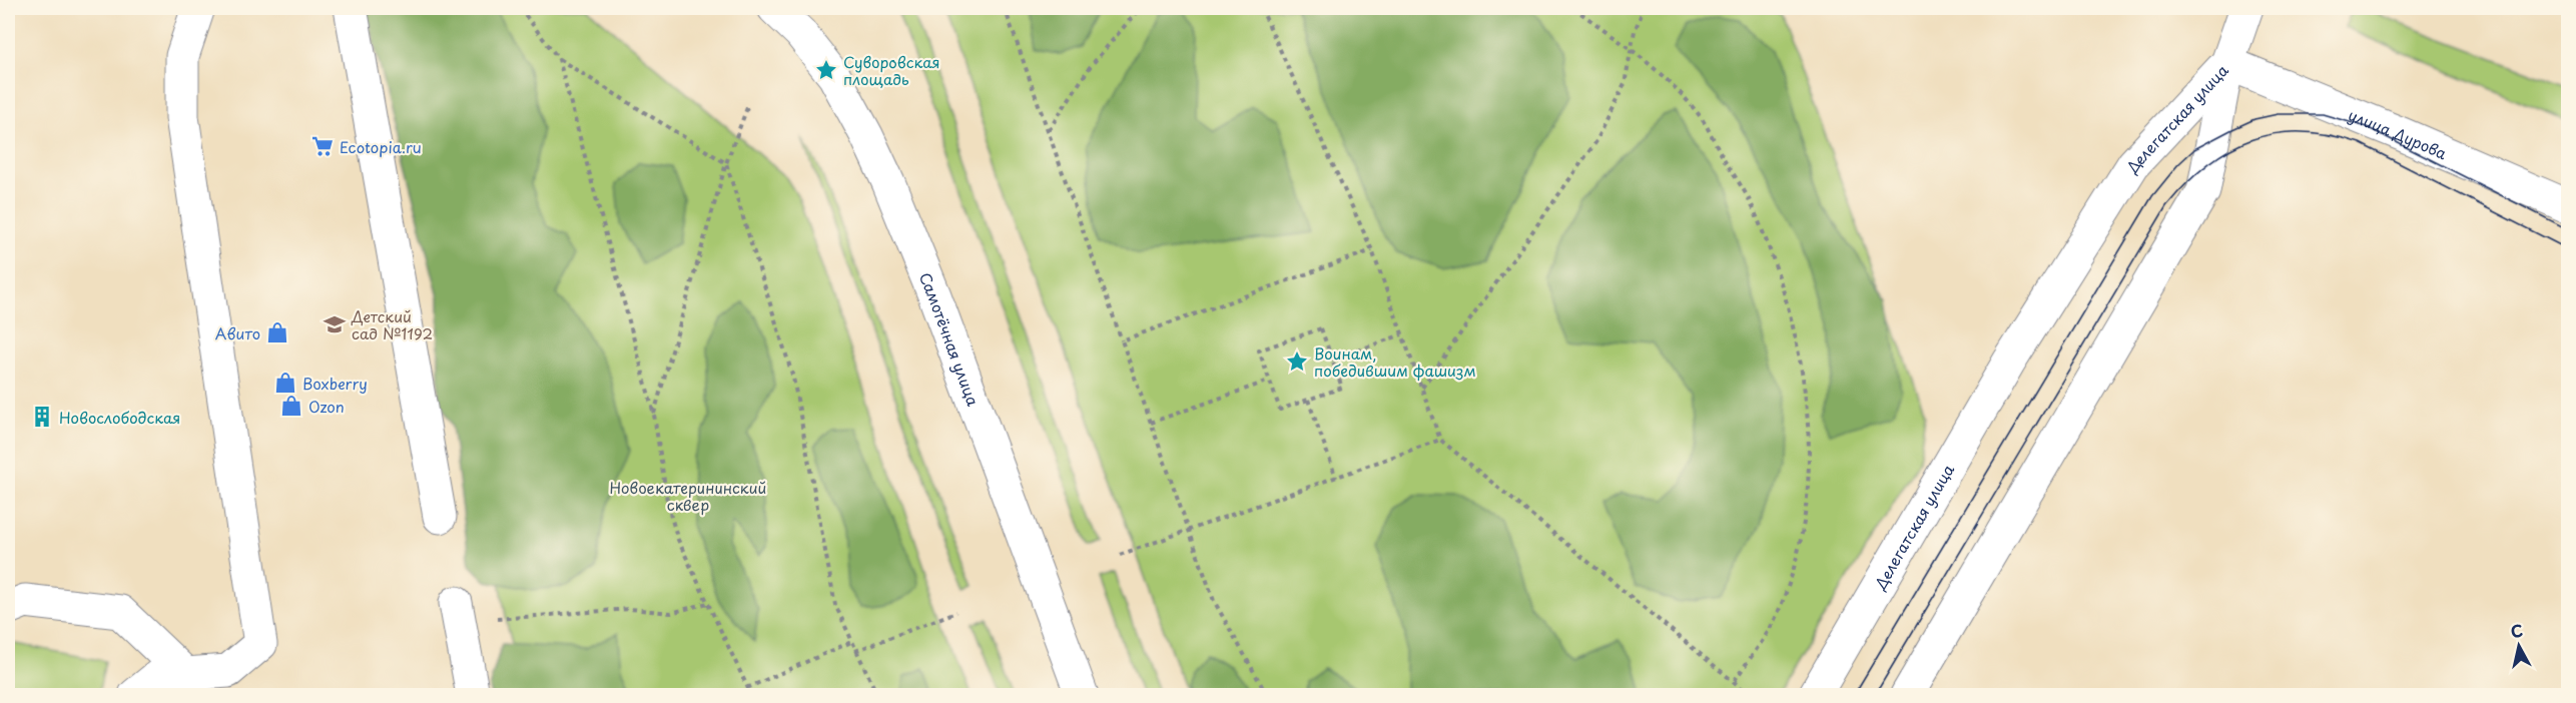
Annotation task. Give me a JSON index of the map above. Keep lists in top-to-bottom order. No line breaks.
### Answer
{"streets":{"main road":["Делегатская улица","улица Дурова","Самотёчная улица"]},"crossings":[["Делегатская улица","улица Дурова"]],"parks":["Новоекатерининский сквер"],"places":{"place":["Суворовская площадь","Воинам, победившим фашизм"],"supermarket":["Ecotopia.ru"],"school or university":["Детский сад №1192"],"shop":["Авито","Boxberry","Ozon"],"building":["Новослободская"]},"north":"top"}
